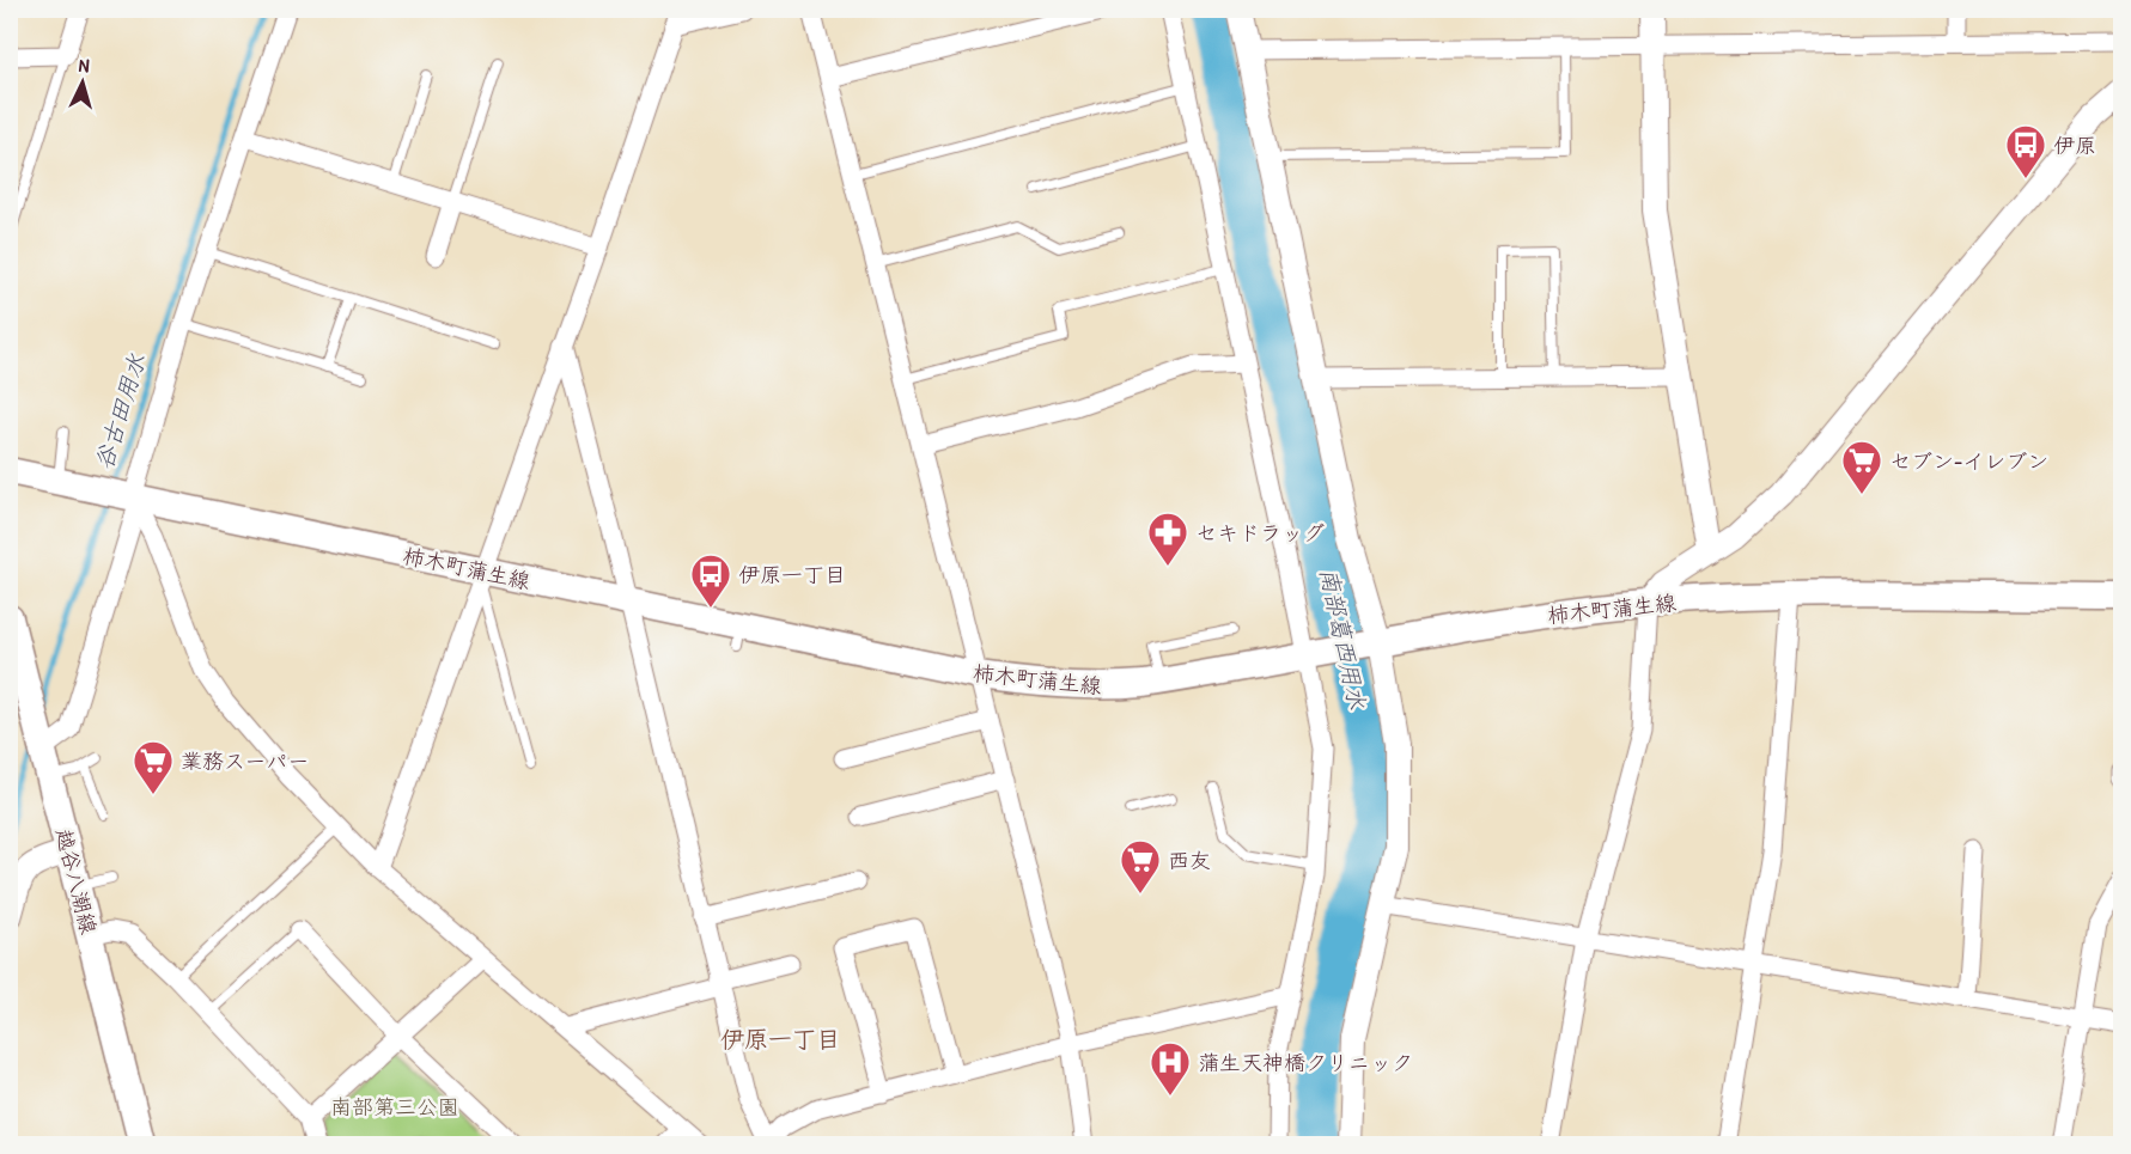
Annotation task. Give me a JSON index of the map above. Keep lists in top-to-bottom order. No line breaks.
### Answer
{"streets":{"main road":["柿木町蒲生線","越谷八潮線"]},"districts":["伊原一丁目"],"water":["谷古田用水","南部葛西用水"],"parks":["南部第三公園"],"places":{"bus stop":["伊原","伊原一丁目"],"supermarket":["セブン-イレブン","業務スーパー","西友"],"pharmacy":["セキドラッグ"],"hospital":["蒲生天神橋クリニック"]},"north":"top"}
